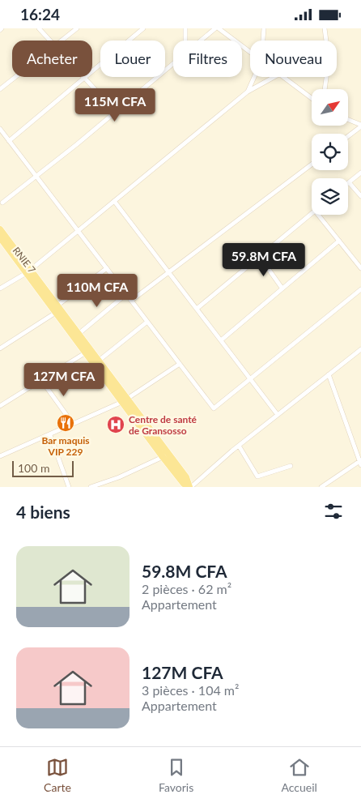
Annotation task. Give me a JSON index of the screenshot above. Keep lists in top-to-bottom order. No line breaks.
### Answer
{"streets":{"main road":["RNIE 7"]},"places":{"restaurant":["Bar maquis VIP 229"],"hospital":["Centre de santé de Gransosso"]},"scale_bar":"100 m","north":"top right","page":{"status":"16:24","chip":["Acheter","Louer","Filtres","Nouveau"],"price":["115M CFA","59.8M CFA","110M CFA","127M CFA"],"scale":"100 m","heading":"4 biens","list":[{"name":"59.8M CFA","note":"2 pièces · 62 m² · Appartement"},{"name":"127M CFA","note":"3 pièces · 104 m² · Appartement"}],"tabs":["Carte","Favoris","Accueil"]}}
